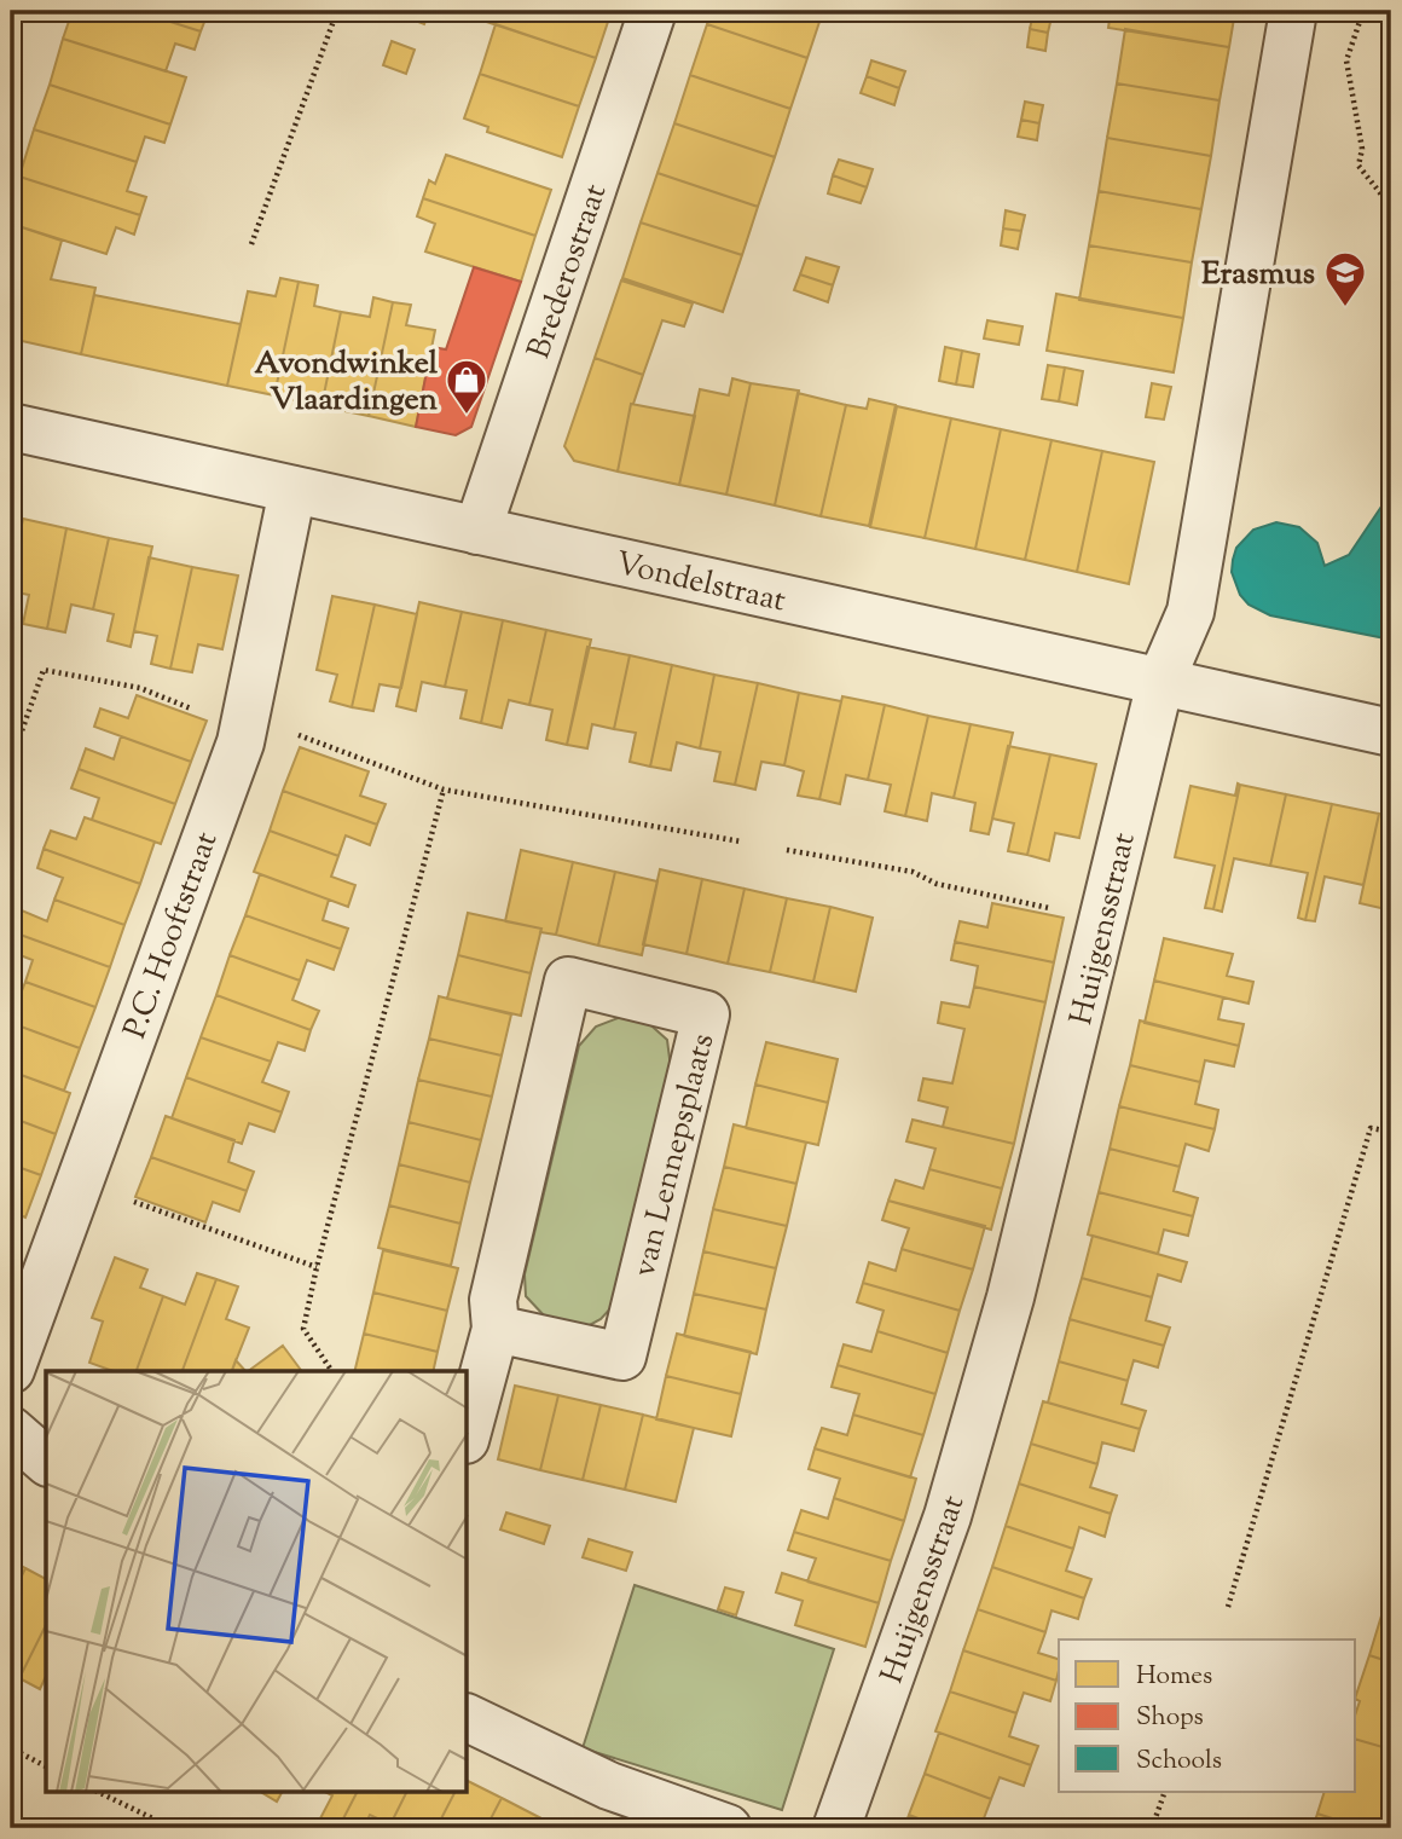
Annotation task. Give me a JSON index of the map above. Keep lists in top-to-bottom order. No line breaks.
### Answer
{"streets":{"street":["Brederostraat","Vondelstraat","Huijgensstraat","P.C. Hooftstraat","van Lennepsplaats"]},"crossings":[["Brederostraat","Vondelstraat"],["Vondelstraat","Huijgensstraat"],["Vondelstraat","P.C. Hooftstraat"]],"places":{"school or university":["Erasmus"],"shop":["Avondwinkel Vlaardingen"]},"legend":["Homes","Shops","Schools"]}
